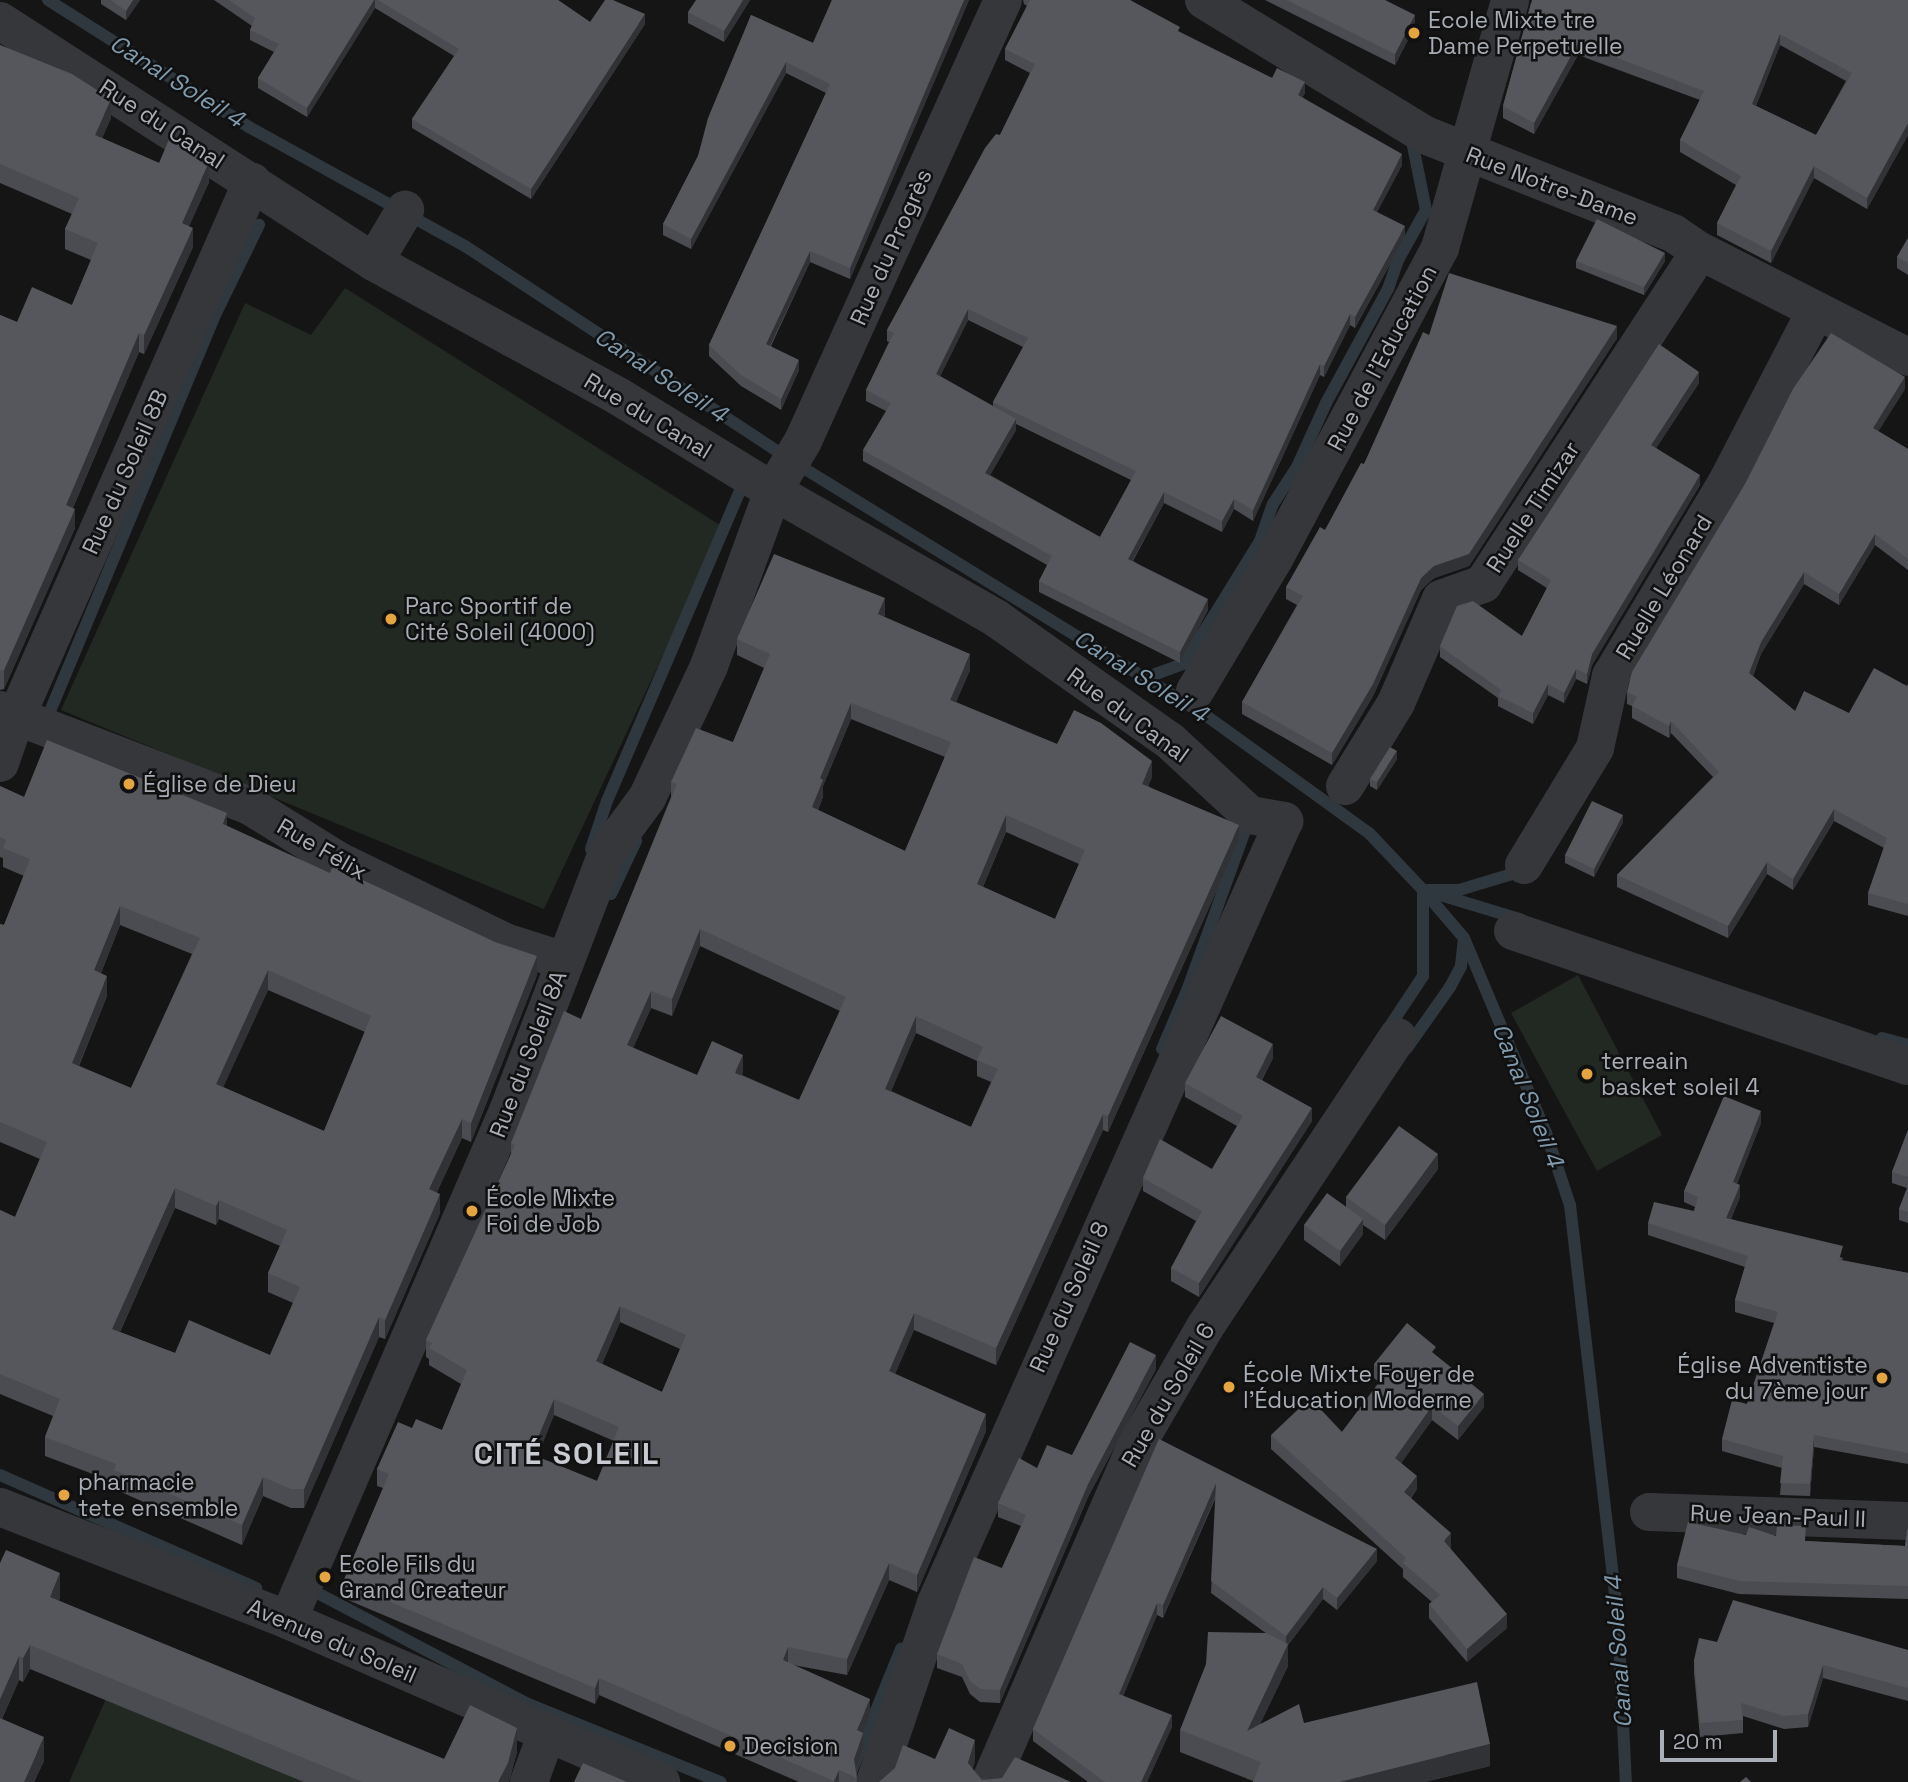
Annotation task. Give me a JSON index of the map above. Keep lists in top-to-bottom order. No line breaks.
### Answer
{"streets":{"street":["Rue du Canal","Rue Notre-Dame","Rue du Progrès","Rue de l'Education","Rue du Soleil 8B","Ruelle Timizar","Ruelle Léonard","Rue Félix","Rue du Soleil 8A","Rue du Soleil 8","Rue du Soleil 6","Rue Jean-Paul II","Avenue du Soleil"]},"crossings":[["Rue du Canal","Rue du Progrès"],["Rue du Canal","Rue du Soleil 8B"],["Rue du Canal","Rue du Soleil 8A"],["Rue du Canal","Rue du Soleil 8"],["Rue Notre-Dame","Rue de l'Education"],["Rue Notre-Dame","Ruelle Timizar"],["Rue Notre-Dame","Ruelle Léonard"],["Rue du Progrès","Rue du Soleil 8A"],["Rue du Soleil 8B","Rue Félix"],["Rue Félix","Rue du Soleil 8A"],["Rue du Soleil 8A","Avenue du Soleil"]],"districts":["CITÉ SOLEIL"],"water":["Canal Soleil 4"],"places":["Ecole Mixte tre Dame Perpetuelle","Parc Sportif de Cité Soleil (4000)","Église de Dieu","terreain basket soleil 4","École Mixte Foi de Job","Église Adventiste du 7ème jour","École Mixte Foyer de l'Éducation Moderne","pharmacie tete ensemble","Ecole Fils du Grand Createur","Decision"],"scale_bar":"20 m"}
